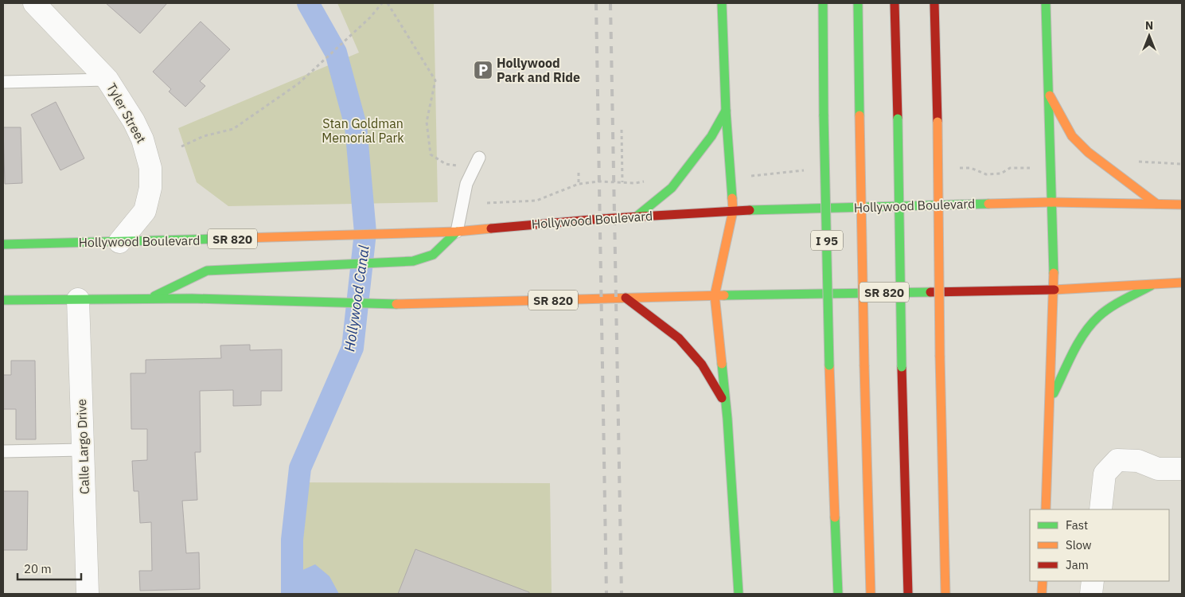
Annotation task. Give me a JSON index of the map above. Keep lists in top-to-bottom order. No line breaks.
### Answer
{"streets":{"main road":["Hollywood Boulevard","SR 820","I 95"],"street":["Tyler Street","Calle Largo Drive"]},"crossings":[["Tyler Street","Hollywood Boulevard"],["SR 820","Calle Largo Drive"]],"water":["Hollywood Canal"],"parks":["Stan Goldman Memorial Park"],"places":{"parking":["Hollywood Park and Ride"]},"legend":["Fast","Slow","Jam"],"scale_bar":"20 m","north":"top"}
